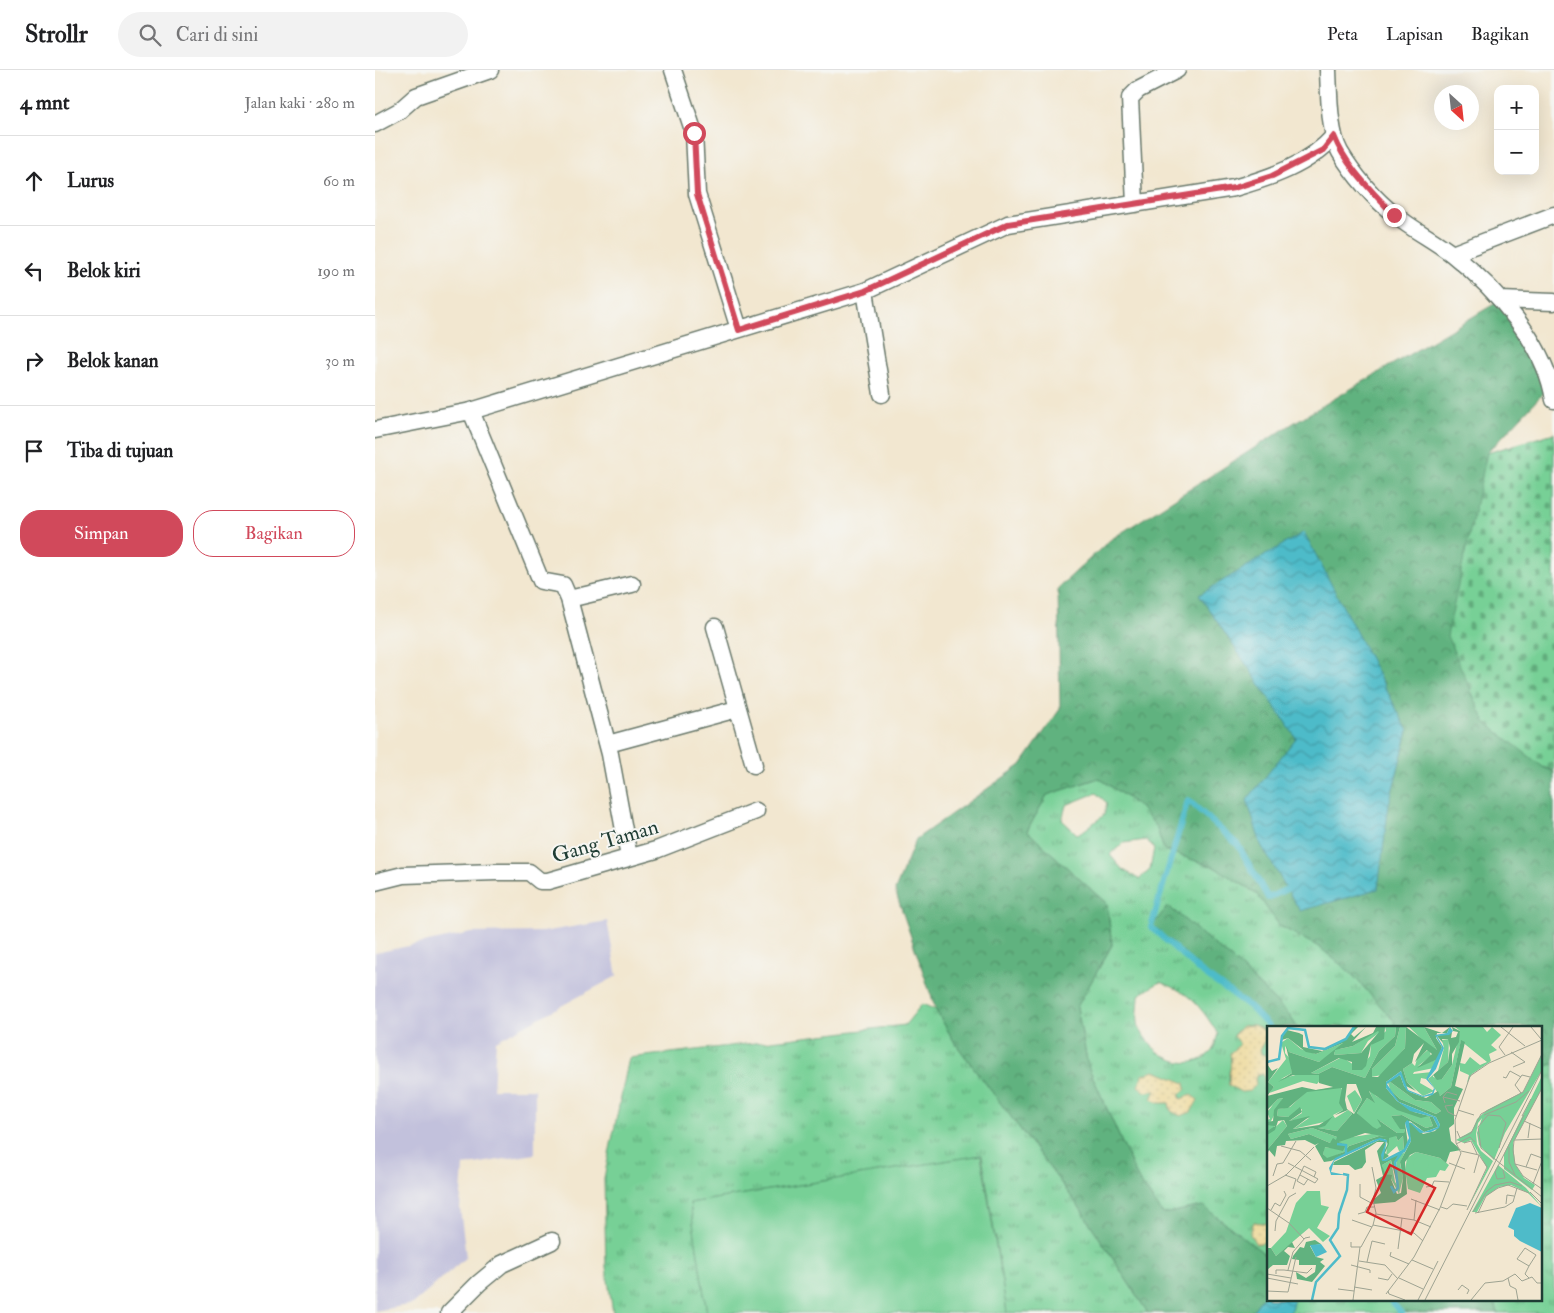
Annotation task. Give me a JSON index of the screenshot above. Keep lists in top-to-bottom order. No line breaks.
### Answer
{"streets":{"street":["Gang Taman"]},"north":"bottom right","page":{"header":"Strollr","search":"Cari di sini","nav":["Peta","Lapisan","Bagikan"],"heading":["4 mnt","Jalan kaki · 280 m"],"map_buttons":["+","−"],"list":[["Lurus","60 m"],["Belok kiri","190 m"],["Belok kanan","30 m"],"Tiba di tujuan"],"buttons":["Simpan","Bagikan"]}}
